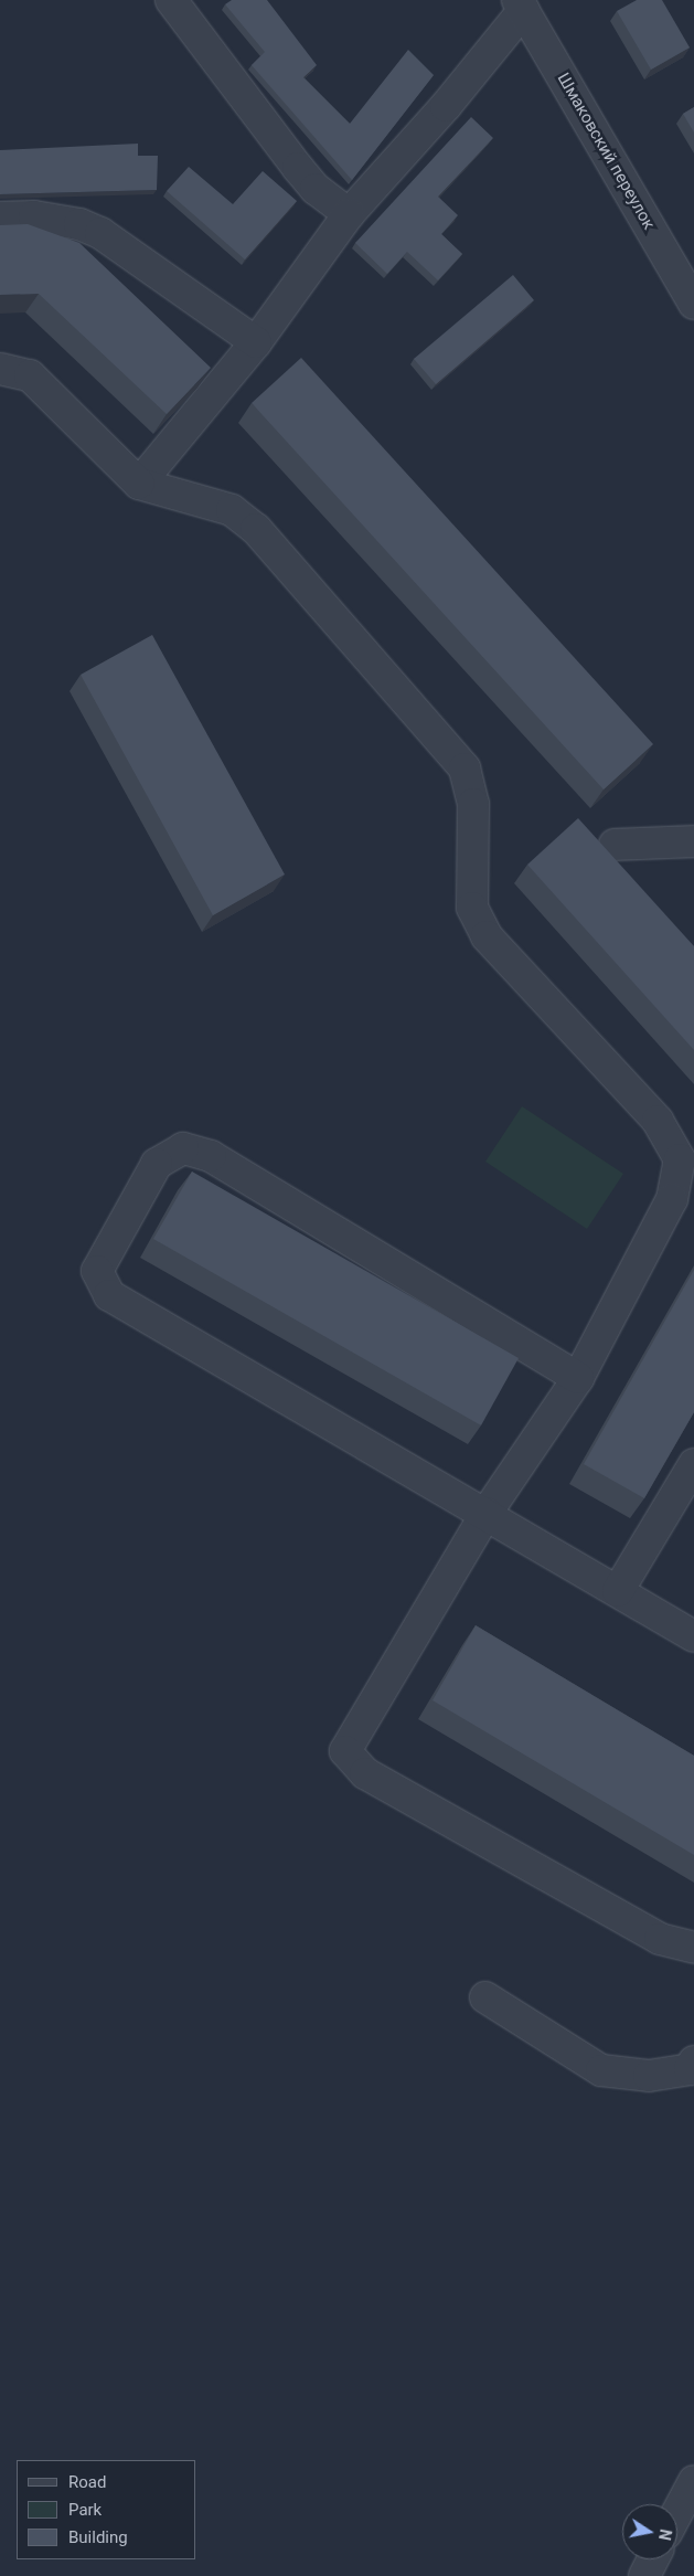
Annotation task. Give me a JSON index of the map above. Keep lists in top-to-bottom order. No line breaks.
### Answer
{"streets":{"street":["Шмаковский переулок"]},"legend":["Road","Park","Building"],"north":"right"}
